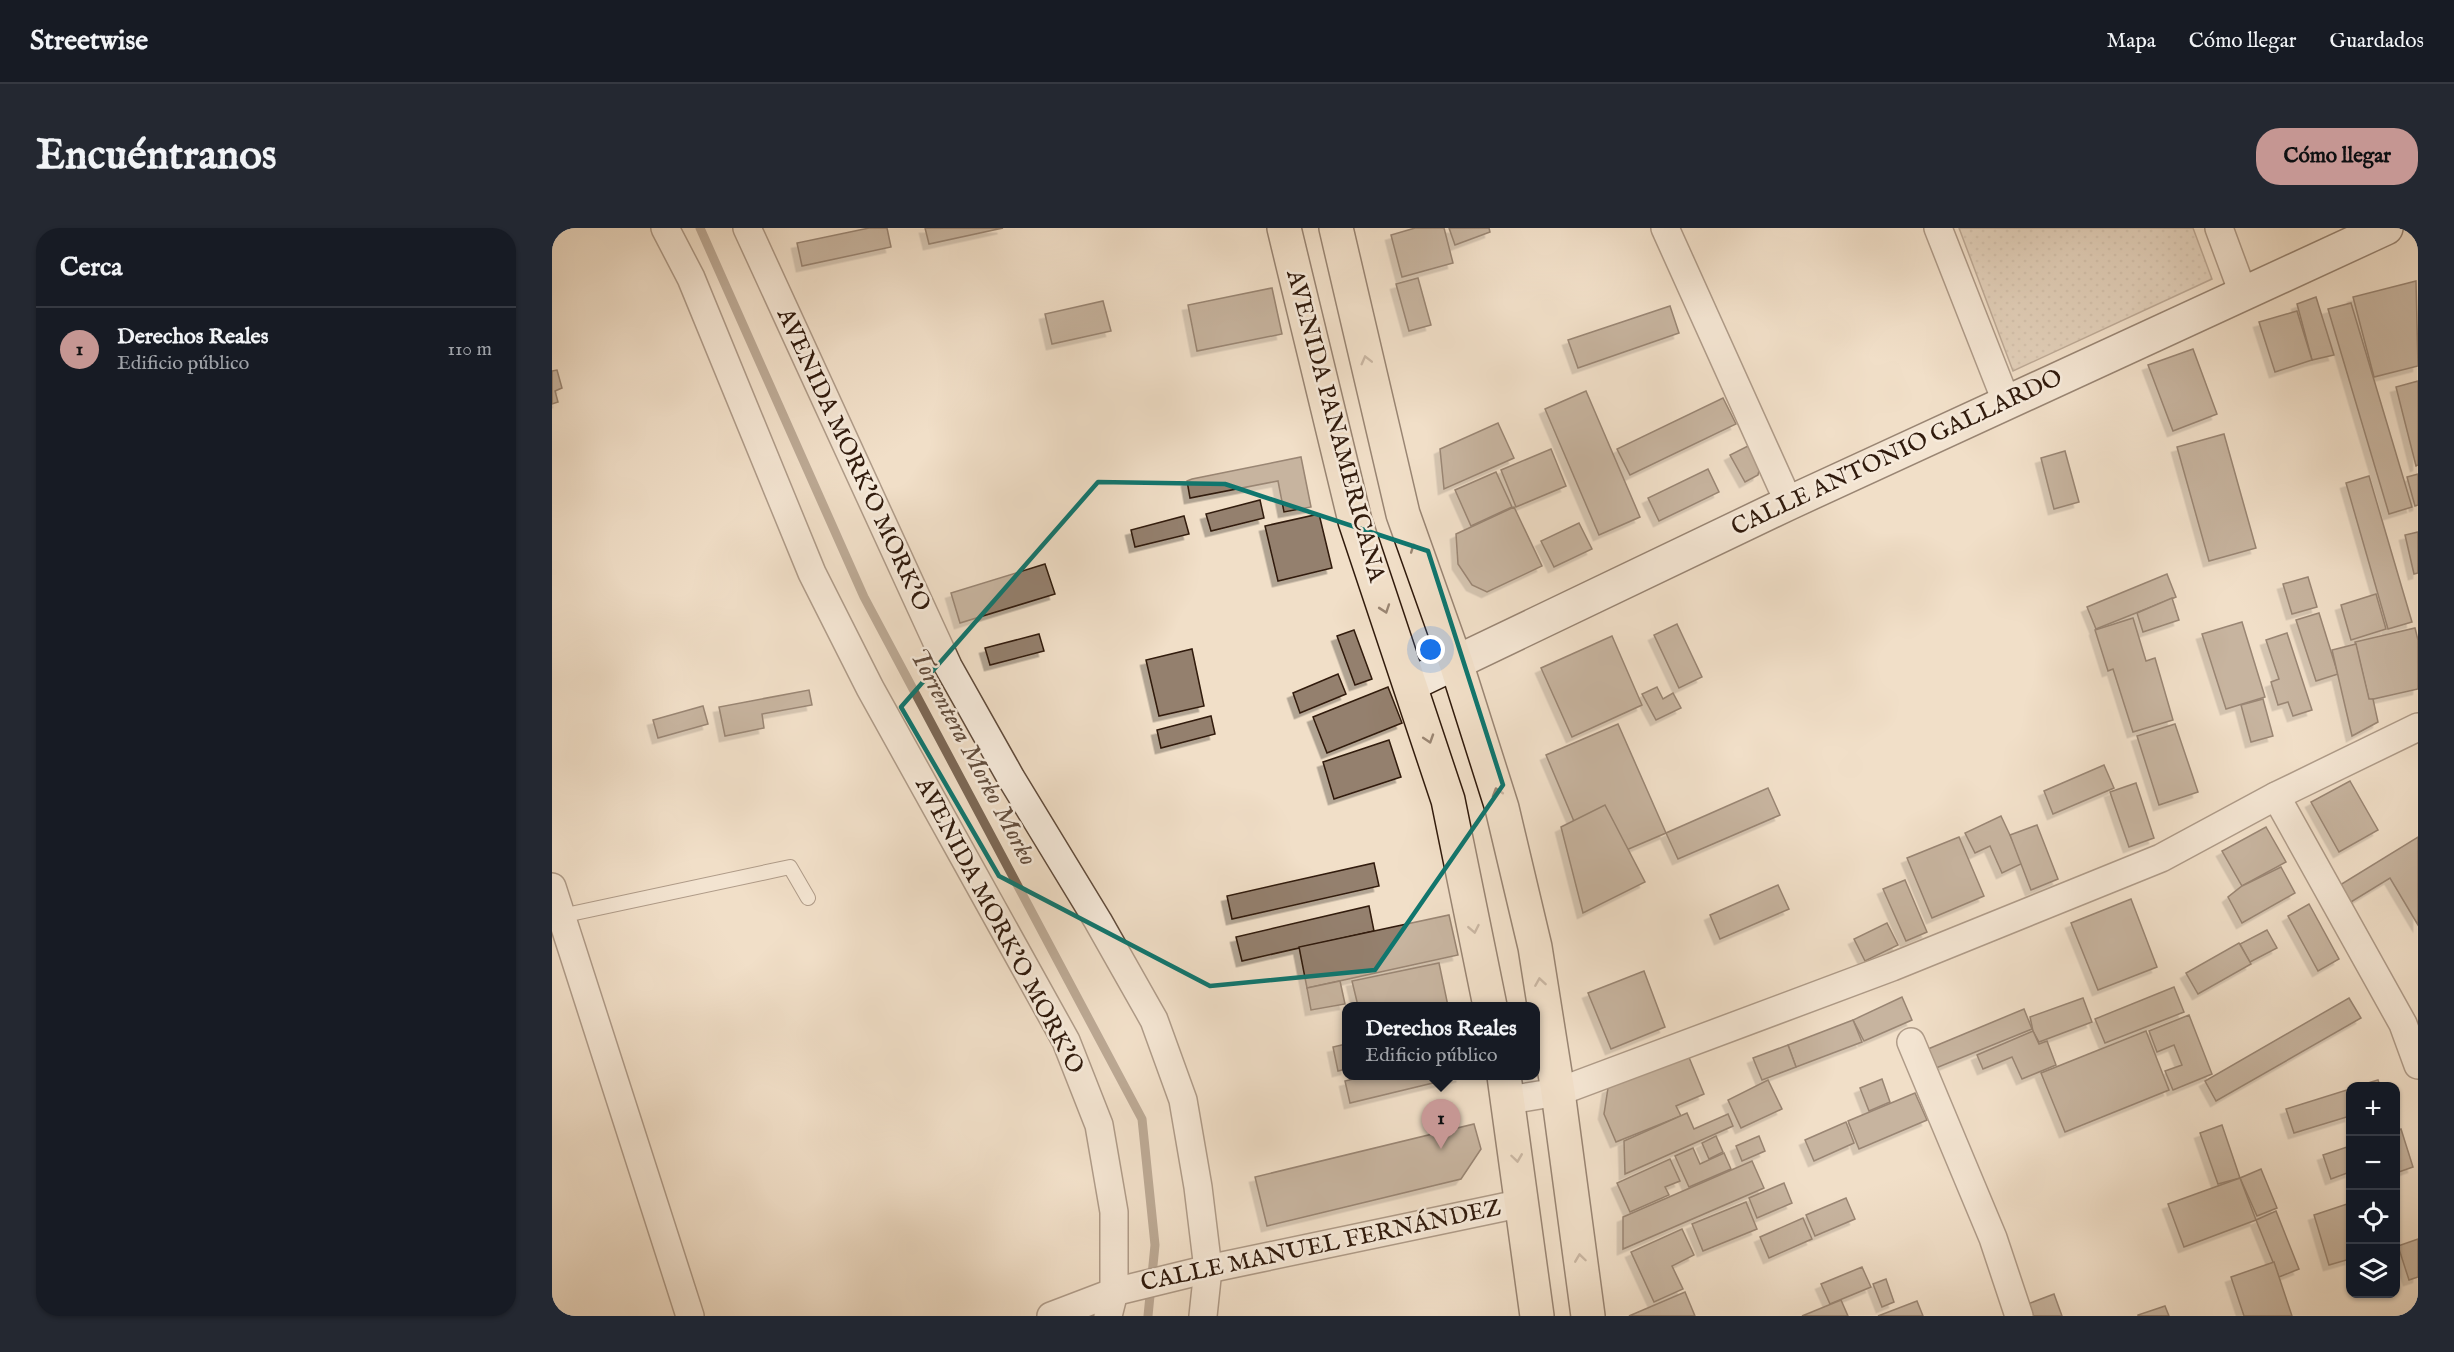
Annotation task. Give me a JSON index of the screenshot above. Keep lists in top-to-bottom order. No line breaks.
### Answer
{"streets":{"main road":["AVENIDA PANAMERICANA","CALLE ANTONIO GALLARDO"],"street":["AVENIDA MORK'O MORK'O","CALLE MANUEL FERNÁNDEZ"]},"crossings":[["AVENIDA PANAMERICANA","CALLE ANTONIO GALLARDO"],["AVENIDA MORK'O MORK'O","CALLE MANUEL FERNÁNDEZ"]],"water":["Torrentera Morko Morko"],"page":{"header":"Streetwise","nav":["Mapa","Cómo llegar","Guardados"],"buttons":"Cómo llegar","title":"Encuéntranos","heading":"Cerca","list":[{"mark":"1","name":"Derechos Reales","note":"Edificio público","value":"110 m"}],"popup":["Derechos Reales","Edificio público"],"map_buttons":["+","−"],"pins":"1"}}
